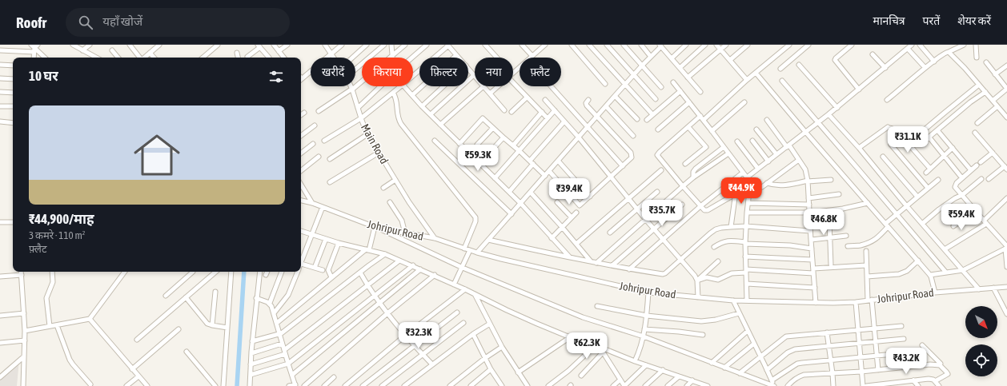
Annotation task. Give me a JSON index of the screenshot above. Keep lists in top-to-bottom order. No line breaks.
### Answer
{"streets":{"street":["Main Road","Johripur Road"]},"crossings":[["Main Road","Johripur Road"]],"north":"bottom right","page":{"header":"Roofr","search":"यहाँ खोजें","nav":["मानचित्र","परतें","शेयर करें"],"chip":["खरीदें","किराया","फ़िल्टर","नया","फ़्लैट"],"heading":"10 घर","list":[{"name":"₹44,900/माह","note":"3 कमरे · 110 m² · फ़्लैट"}],"price":["₹31.1K","₹59.3K","₹44.9K","₹39.4K","₹35.7K","₹59.4K","₹46.8K","₹32.3K","₹62.3K","₹43.2K"]}}
